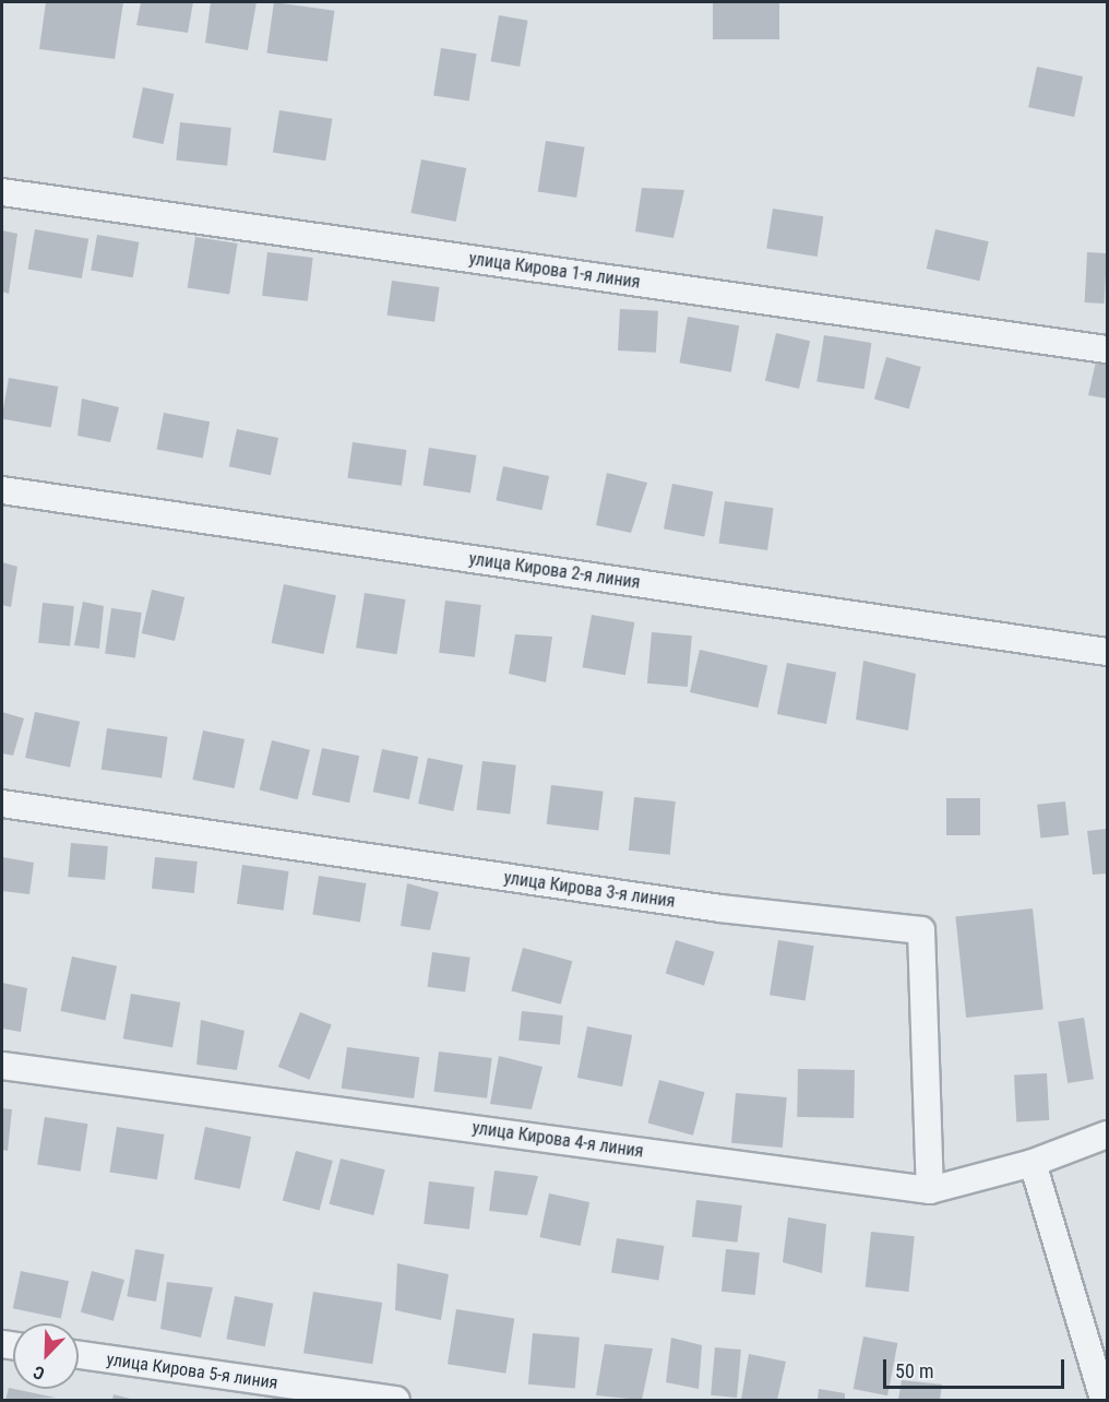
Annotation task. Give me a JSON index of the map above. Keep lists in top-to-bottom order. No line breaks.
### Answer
{"streets":{"street":["улица Кирова 1-я линия","улица Кирова 2-я линия","улица Кирова 3-я линия","улица Кирова 4-я линия","улица Кирова 5-я линия"]},"crossings":[["улица Кирова 3-я линия","улица Кирова 4-я линия"]],"scale_bar":"50 m","north":"bottom left"}
